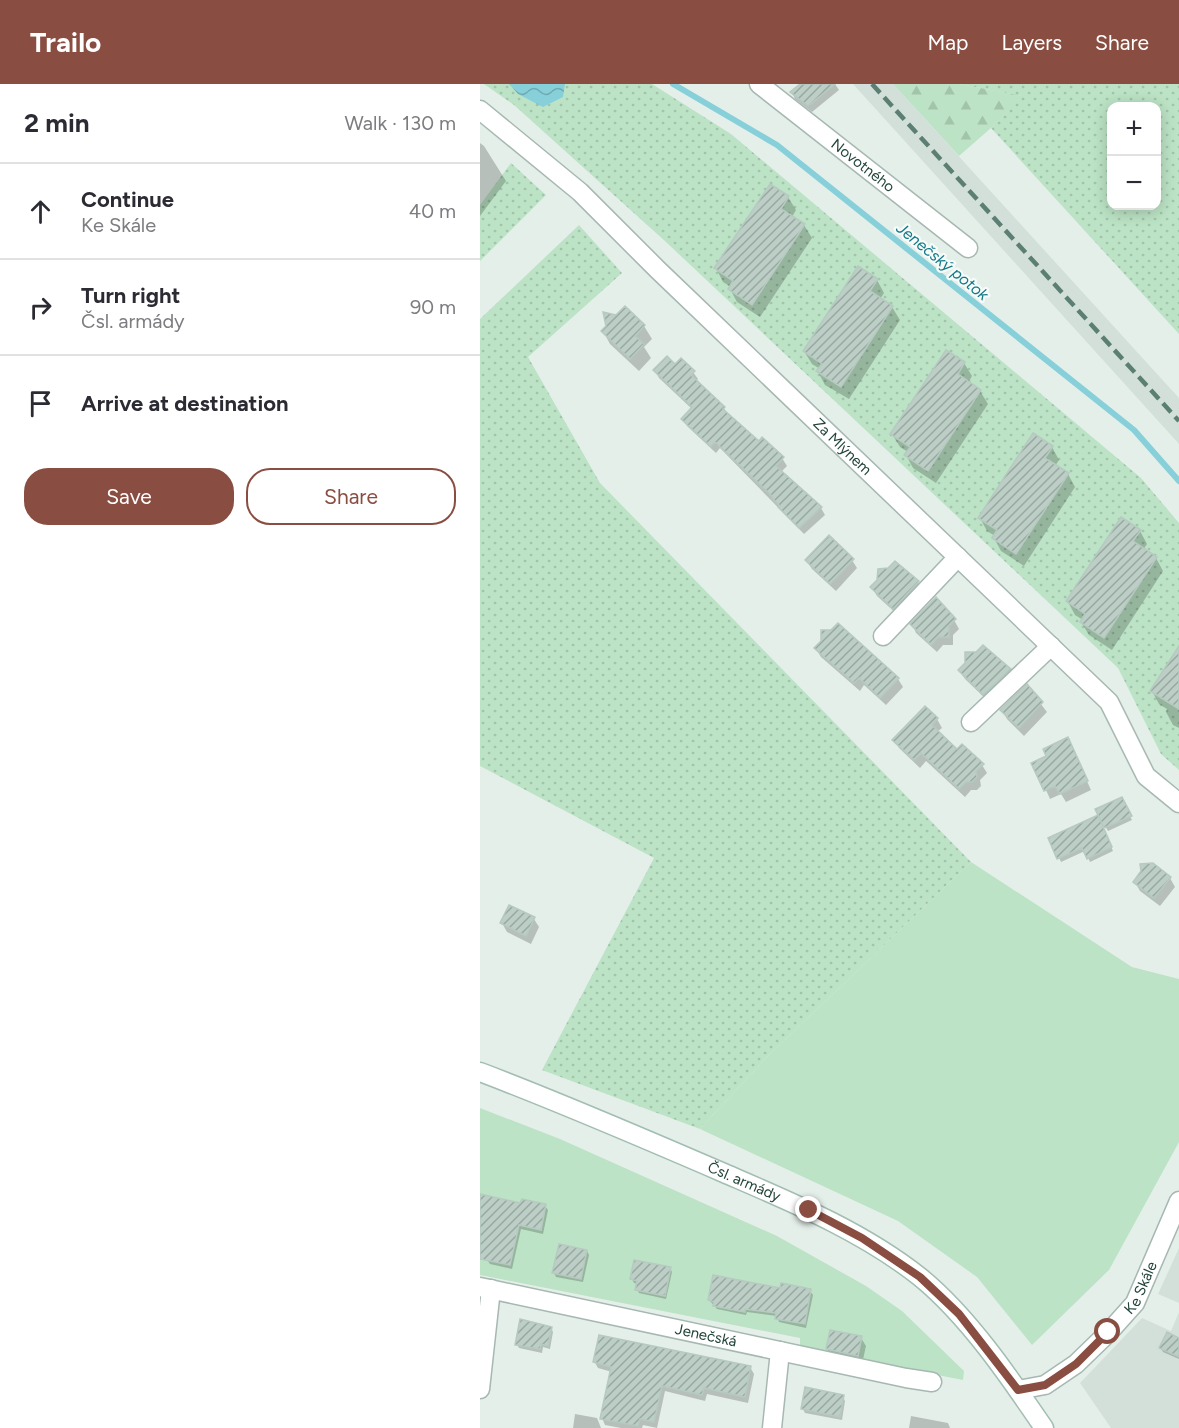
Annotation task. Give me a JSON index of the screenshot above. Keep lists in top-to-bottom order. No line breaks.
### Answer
{"streets":{"street":["Novotného","Za Mlýnem","Čsl. armády","Ke Skále","Jenečská"]},"crossings":[["Čsl. armády","Ke Skále"]],"water":["Jenečský potok"],"page":{"header":"Trailo","nav":["Map","Layers","Share"],"heading":["2 min","Walk · 130 m"],"map_buttons":["+","−"],"list":[["Continue","Ke Skále","40 m"],["Turn right","Čsl. armády","90 m"],"Arrive at destination"],"buttons":["Save","Share"]}}
